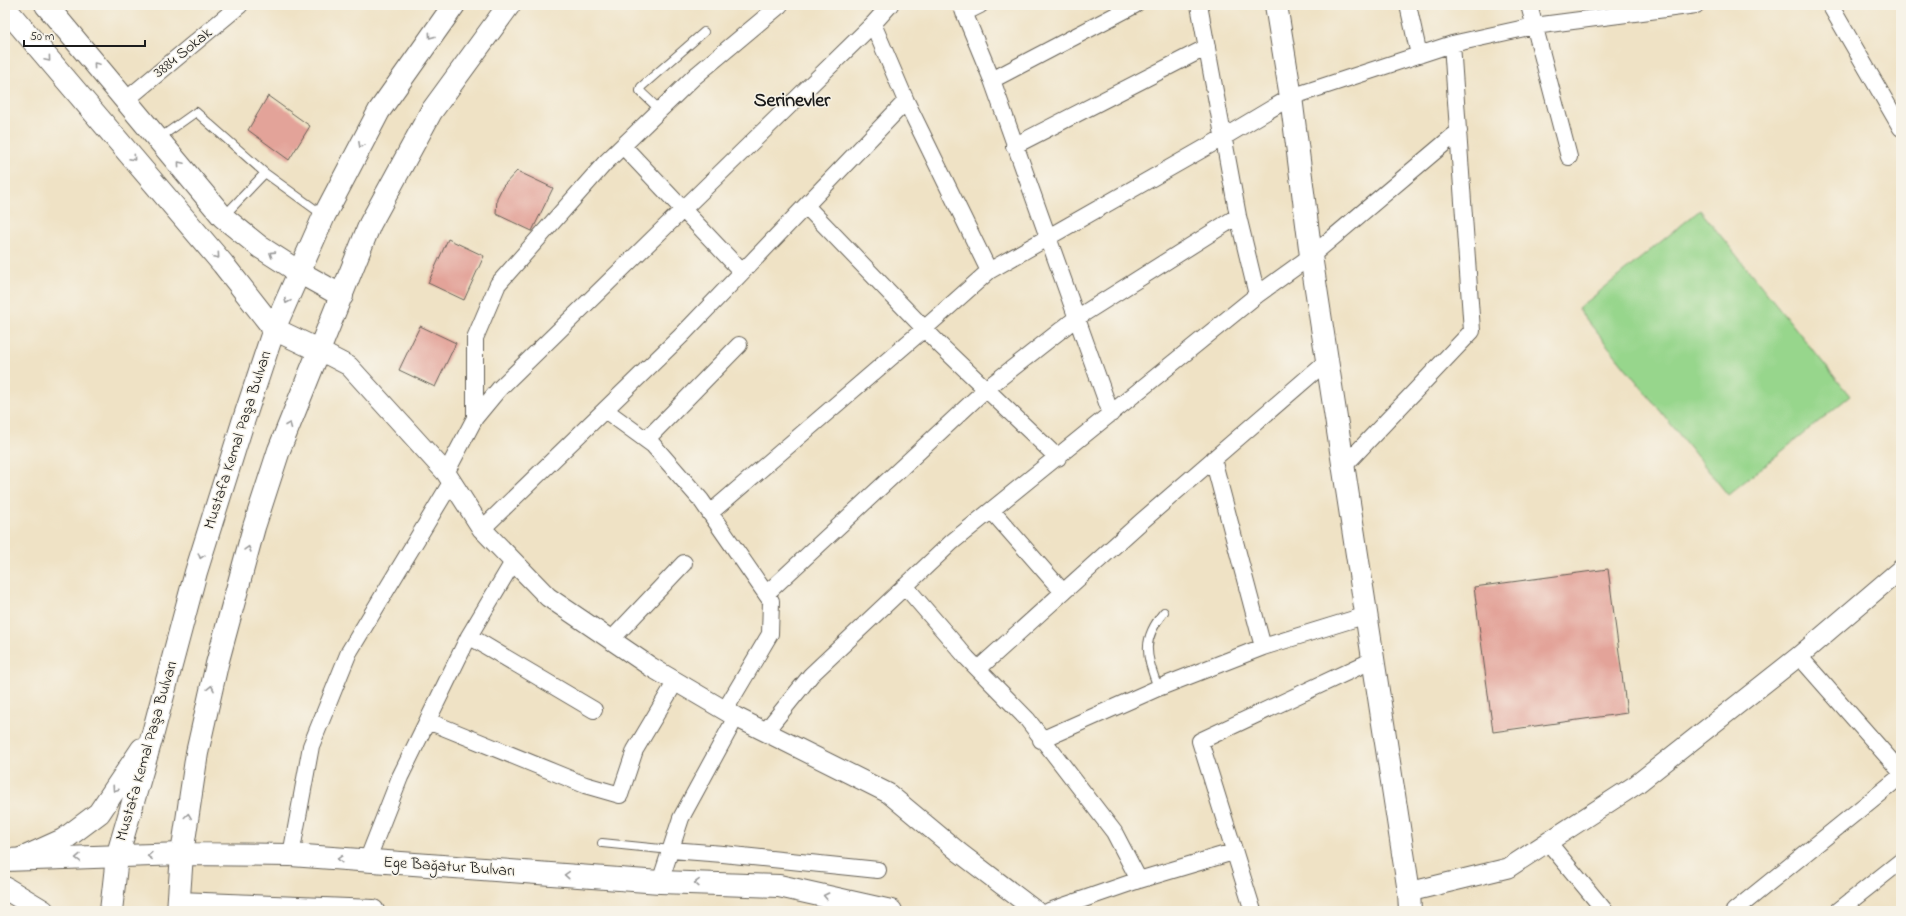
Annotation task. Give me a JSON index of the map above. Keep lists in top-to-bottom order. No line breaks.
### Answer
{"streets":{"main road":["Mustafa Kemal Paşa Bulvarı","Ege Bağatur Bulvarı"],"street":["3884 Sokak"]},"crossings":[["Mustafa Kemal Paşa Bulvarı","Ege Bağatur Bulvarı"]],"one_way":["Ege Bağatur Bulvarı"],"districts":["Serinevler"],"scale_bar":"50 m"}
